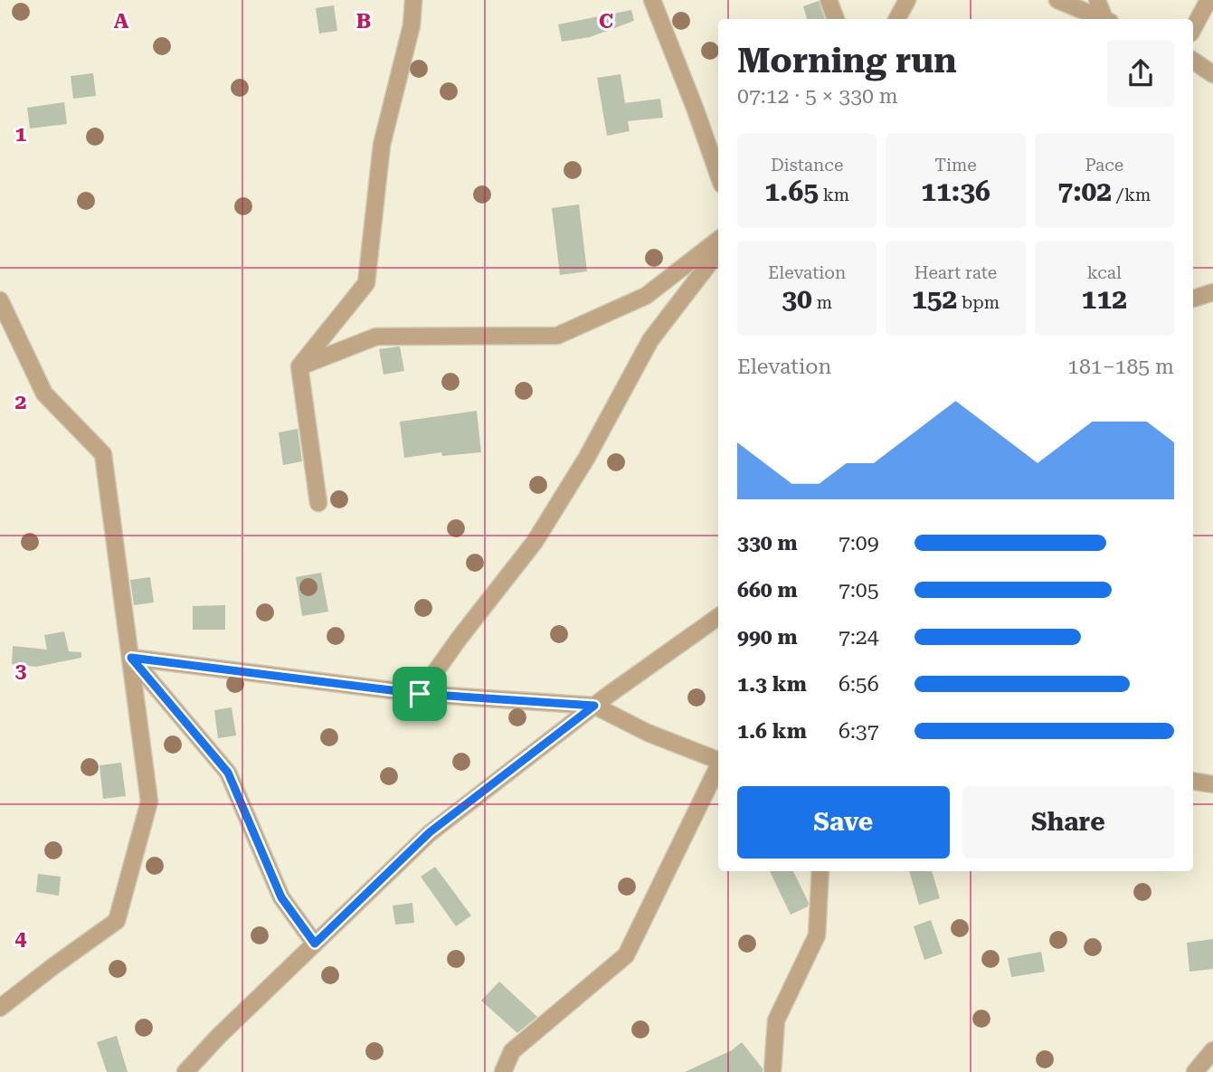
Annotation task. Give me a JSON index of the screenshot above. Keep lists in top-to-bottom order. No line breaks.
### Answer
{"page":{"heading":["Morning run","07:12 · 5 × 330 m"],"stats":[["Distance","1.65 km"],["Time","11:36"],["Pace","7:02 /km"],["Elevation","30 m"],["Heart rate","152 bpm"],["kcal","112"]],"chart":["Elevation","181–185 m"],"list":[{"name":"330 m","note":"7:09"},{"name":"660 m","note":"7:05"},{"name":"990 m","note":"7:24"},{"name":"1.3 km","note":"6:56"},{"name":"1.6 km","note":"6:37"}],"buttons":["Save","Share"]},"grid":{"columns":["A","B","C"],"rows":["1","2","3","4"]}}
